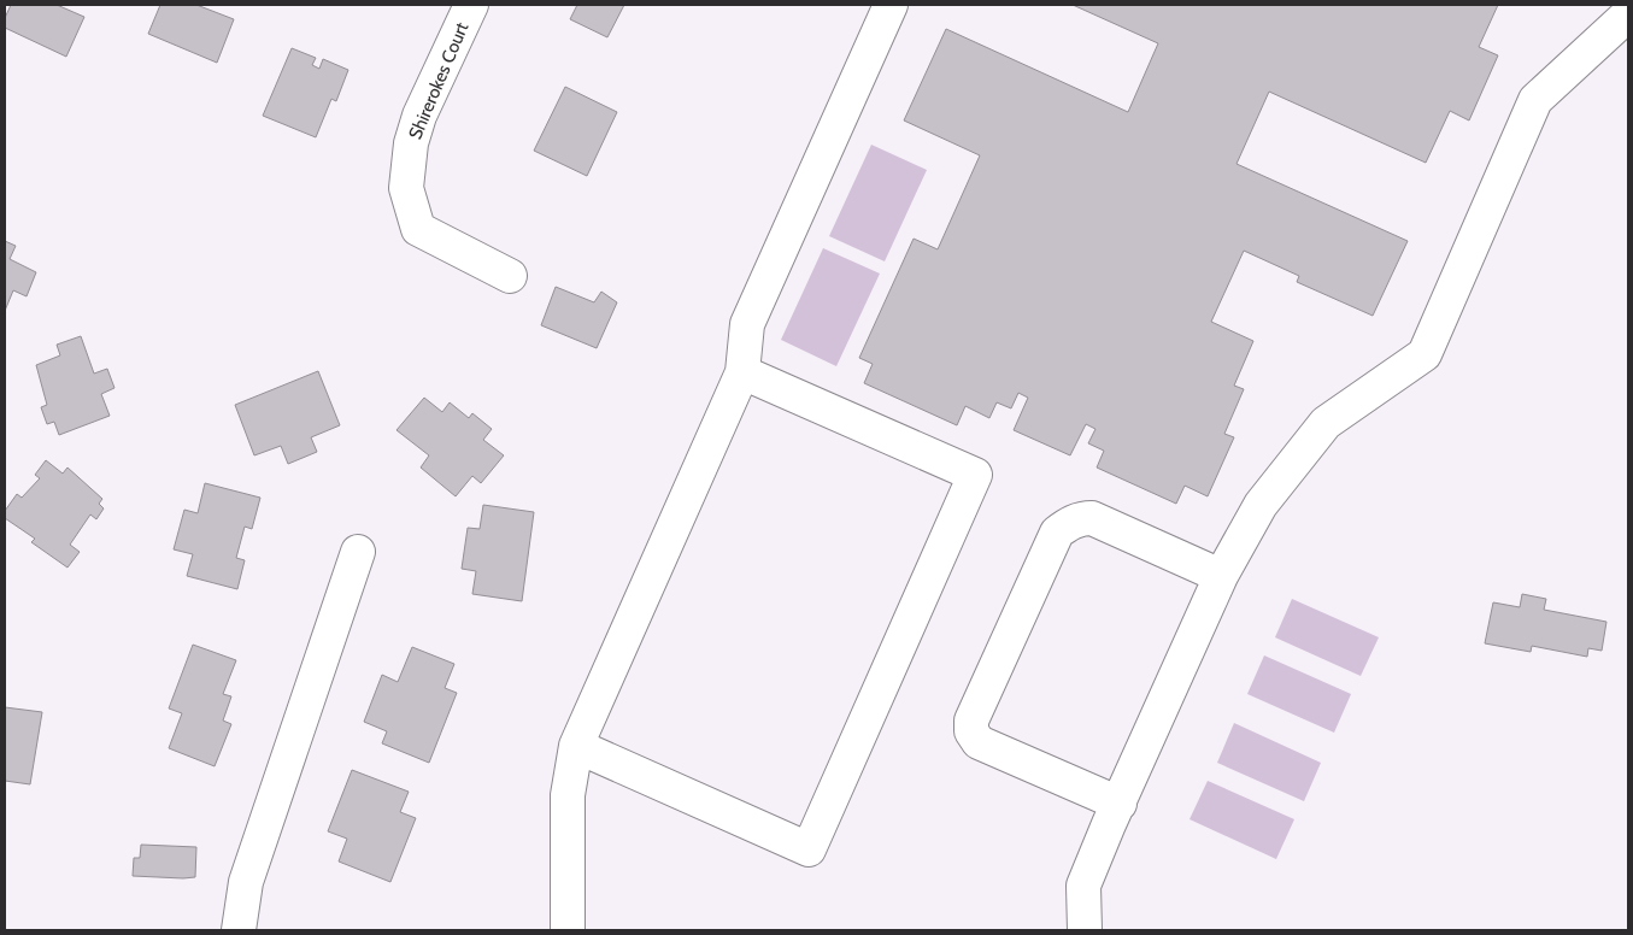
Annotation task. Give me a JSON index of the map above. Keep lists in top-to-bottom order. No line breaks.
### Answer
{"streets":{"street":["Shirerokes Court"]}}
